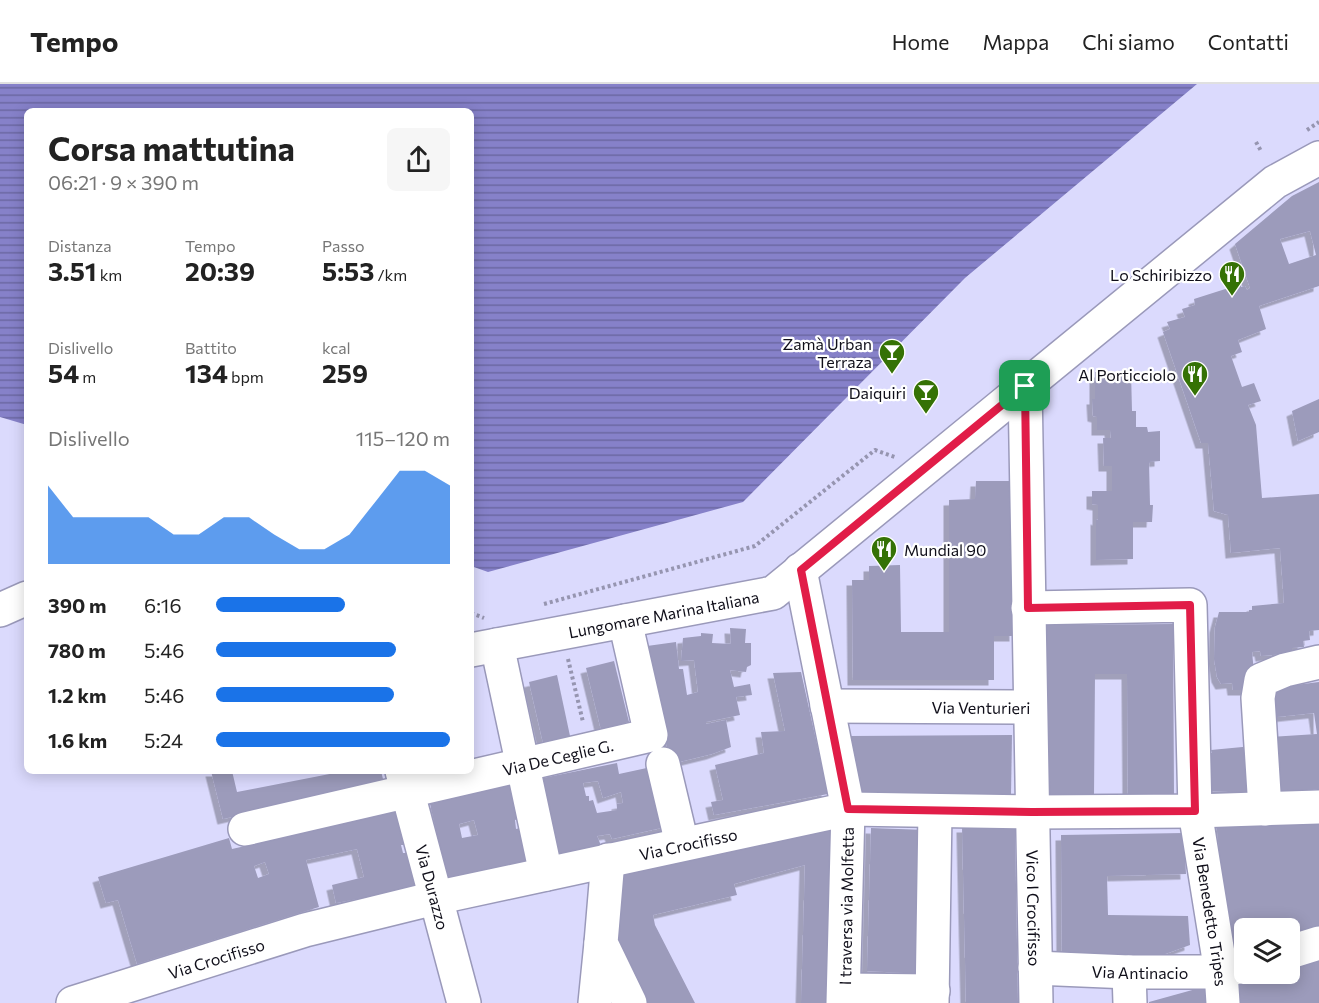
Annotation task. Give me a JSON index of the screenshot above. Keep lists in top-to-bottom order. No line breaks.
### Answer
{"streets":{"street":["Lungomare Marina Italiana","Via Venturieri","Via De Ceglie G.","Via Crocifisso","Via Durazzo","I traversa via Molfetta","Vico I Crocifisso","Via Benedetto Tripes","Via Antinacio"]},"crossings":[["Lungomare Marina Italiana","Via Venturieri"],["Lungomare Marina Italiana","Via De Ceglie G."],["Lungomare Marina Italiana","I traversa via Molfetta"],["Via Venturieri","I traversa via Molfetta"],["Via Venturieri","Vico I Crocifisso"],["Via Venturieri","Via Benedetto Tripes"],["Via De Ceglie G.","Via Durazzo"],["Via Crocifisso","Via Durazzo"],["Via Crocifisso","I traversa via Molfetta"],["Via Crocifisso","Vico I Crocifisso"],["Via Crocifisso","Via Benedetto Tripes"],["Vico I Crocifisso","Via Antinacio"],["Via Benedetto Tripes","Via Antinacio"]],"places":{"restaurant":["Lo Schiribizzo","Al Porticciolo","Mundial 90"],"bar":["Zamà Urban Terraza","Daiquiri"]},"page":{"header":"Tempo","nav":["Home","Mappa","Chi siamo","Contatti"],"heading":["Corsa mattutina","06:21 · 9 × 390 m"],"stats":[["Distanza","3.51 km"],["Tempo","20:39"],["Passo","5:53 /km"],["Dislivello","54 m"],["Battito","134 bpm"],["kcal","259"]],"chart":["Dislivello","115–120 m"],"list":[{"name":"390 m","note":"6:16"},{"name":"780 m","note":"5:46"},{"name":"1.2 km","note":"5:46"},{"name":"1.6 km","note":"5:24"}]}}
